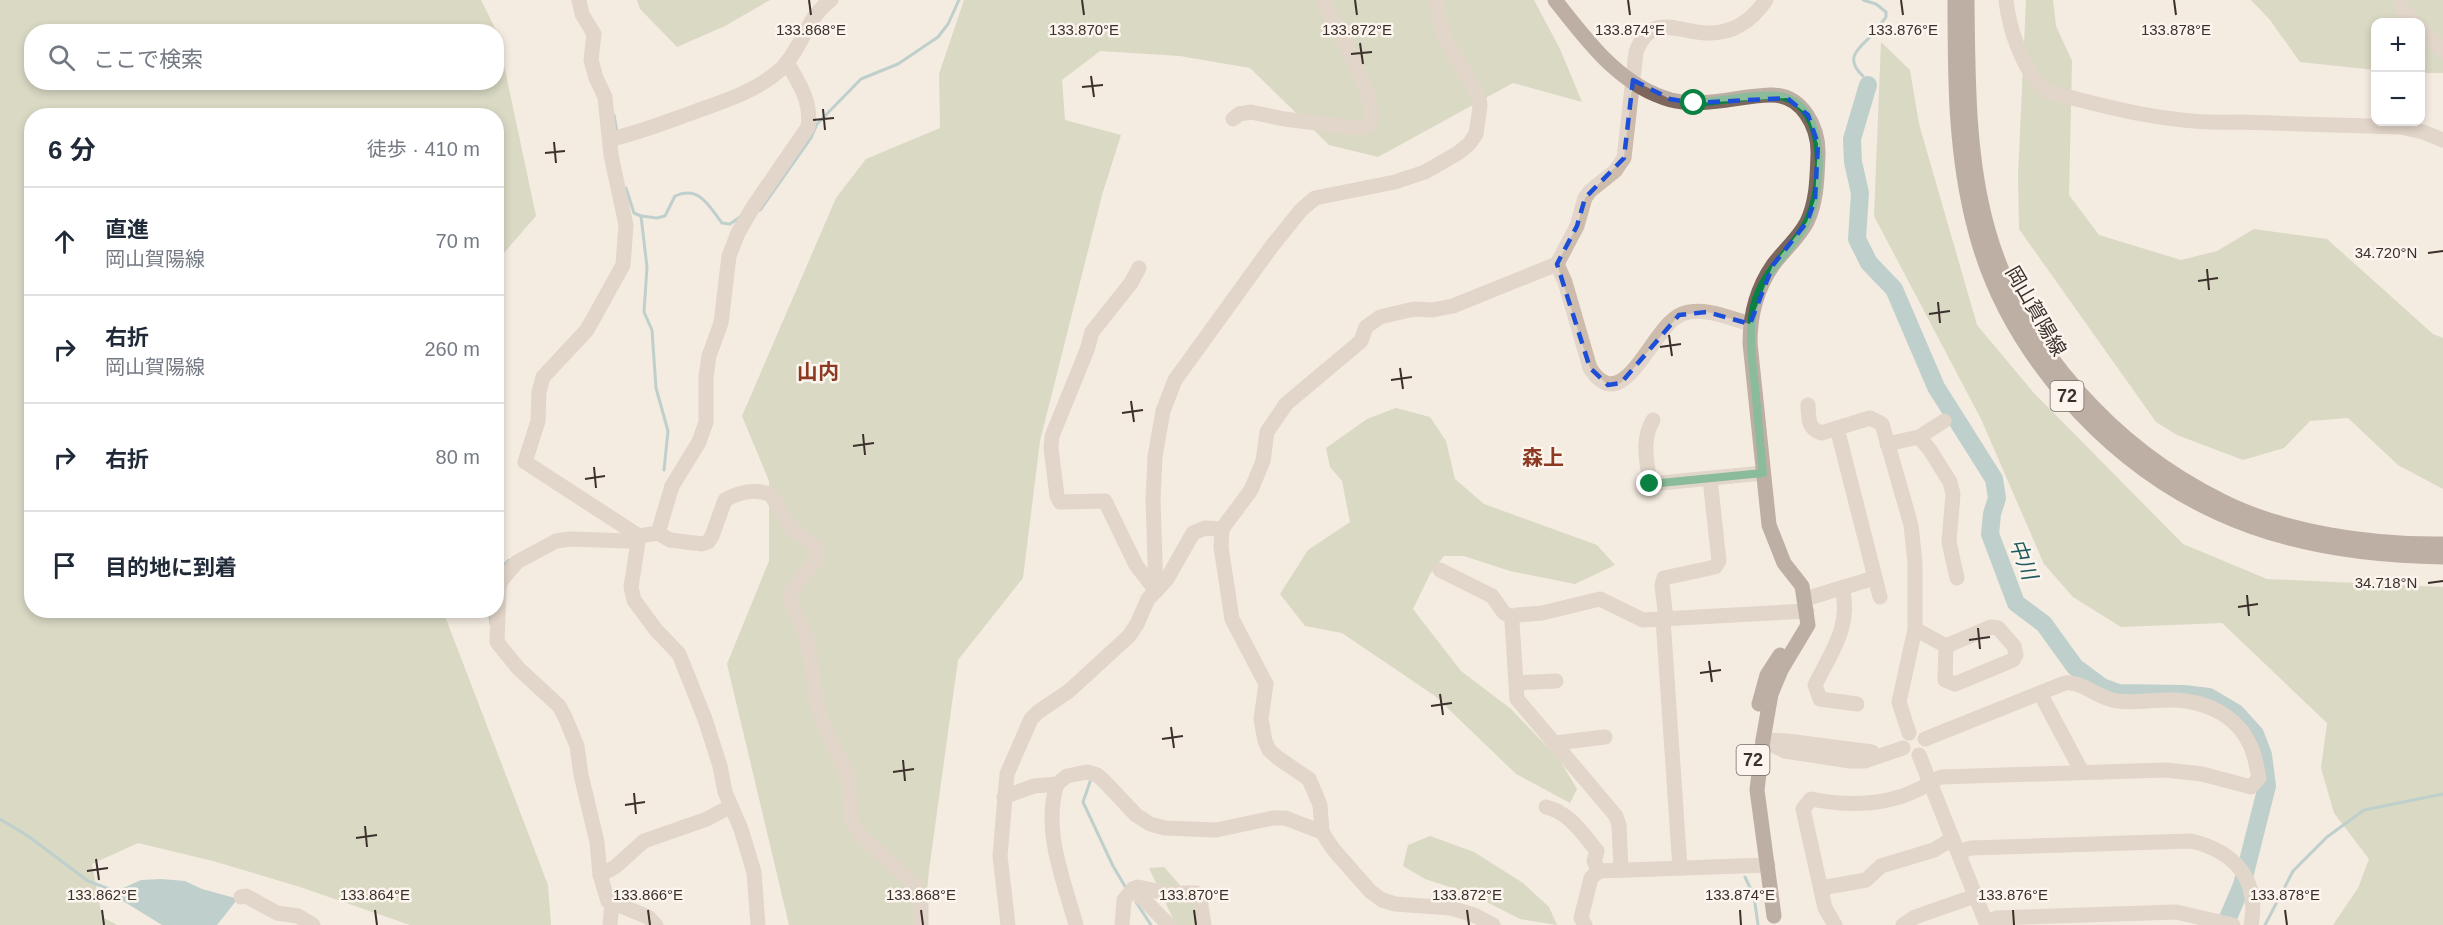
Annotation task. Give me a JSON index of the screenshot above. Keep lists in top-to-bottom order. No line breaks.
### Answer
{"streets":{"main road":["岡山賀陽線","72"]},"districts":["山内","森上"],"water":["中川"],"page":{"map_buttons":["+","−"],"search":"ここで検索","heading":["6 分","徒歩 · 410 m"],"list":[["直進","岡山賀陽線","70 m"],["右折","岡山賀陽線","260 m"],["右折","80 m"],"目的地に到着"]},"coordinates":["133.868°E","133.870°E","133.872°E","133.874°E","133.876°E","133.878°E","34.720°N","34.718°N","133.862°E","133.864°E","133.866°E"]}
